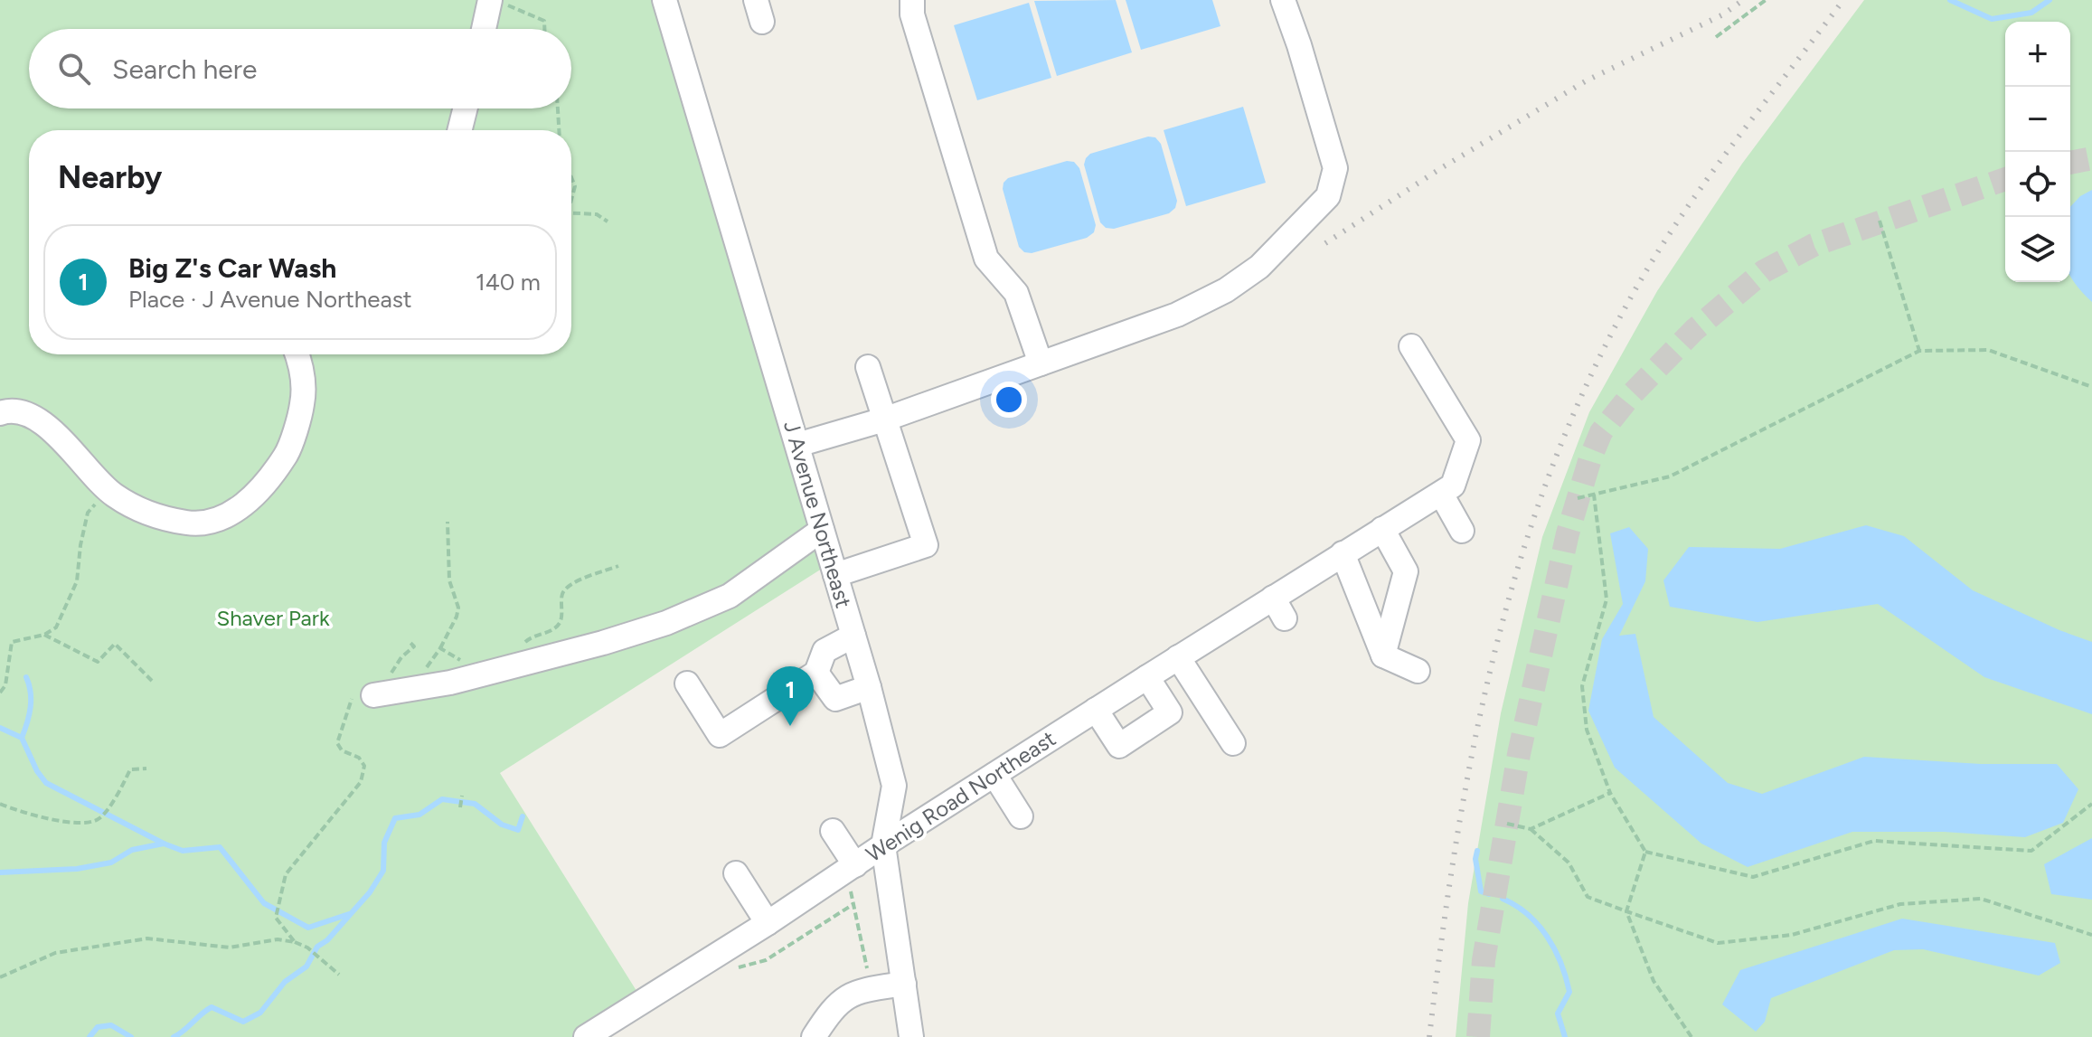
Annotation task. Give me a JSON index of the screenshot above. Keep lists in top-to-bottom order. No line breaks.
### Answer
{"streets":{"street":["J Avenue Northeast","Wenig Road Northeast"]},"crossings":[["J Avenue Northeast","Wenig Road Northeast"]],"parks":["Shaver Park"],"page":{"map_buttons":["+","−"],"search":"Search here","heading":"Nearby","list":[{"mark":"1","name":"Big Z's Car Wash","note":"Place · J Avenue Northeast","value":"140 m"}],"pins":"1"}}
